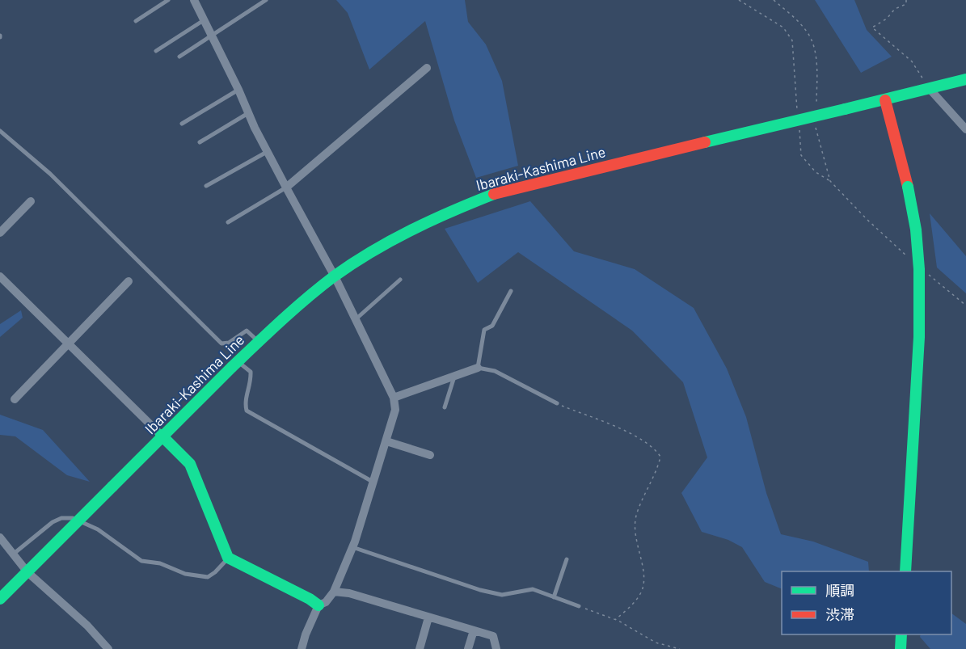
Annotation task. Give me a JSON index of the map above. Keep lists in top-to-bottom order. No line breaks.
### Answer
{"streets":{"main road":["Ibaraki-Kashima Line"]},"legend":["順調","渋滞"]}
